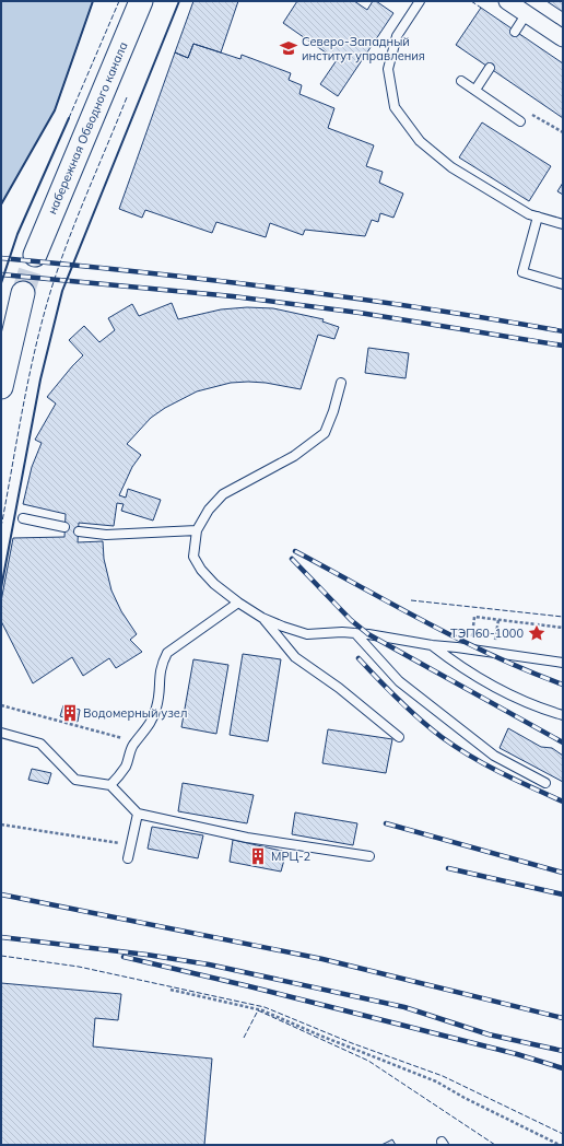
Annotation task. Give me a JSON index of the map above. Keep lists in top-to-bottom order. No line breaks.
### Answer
{"streets":{"main road":["набережная Обводного канала"]},"places":{"school or university":["Северо-Западный институт управления"],"place":["ТЭП60-1000"],"building":["Водомерный узел","МРЦ-2"]}}
